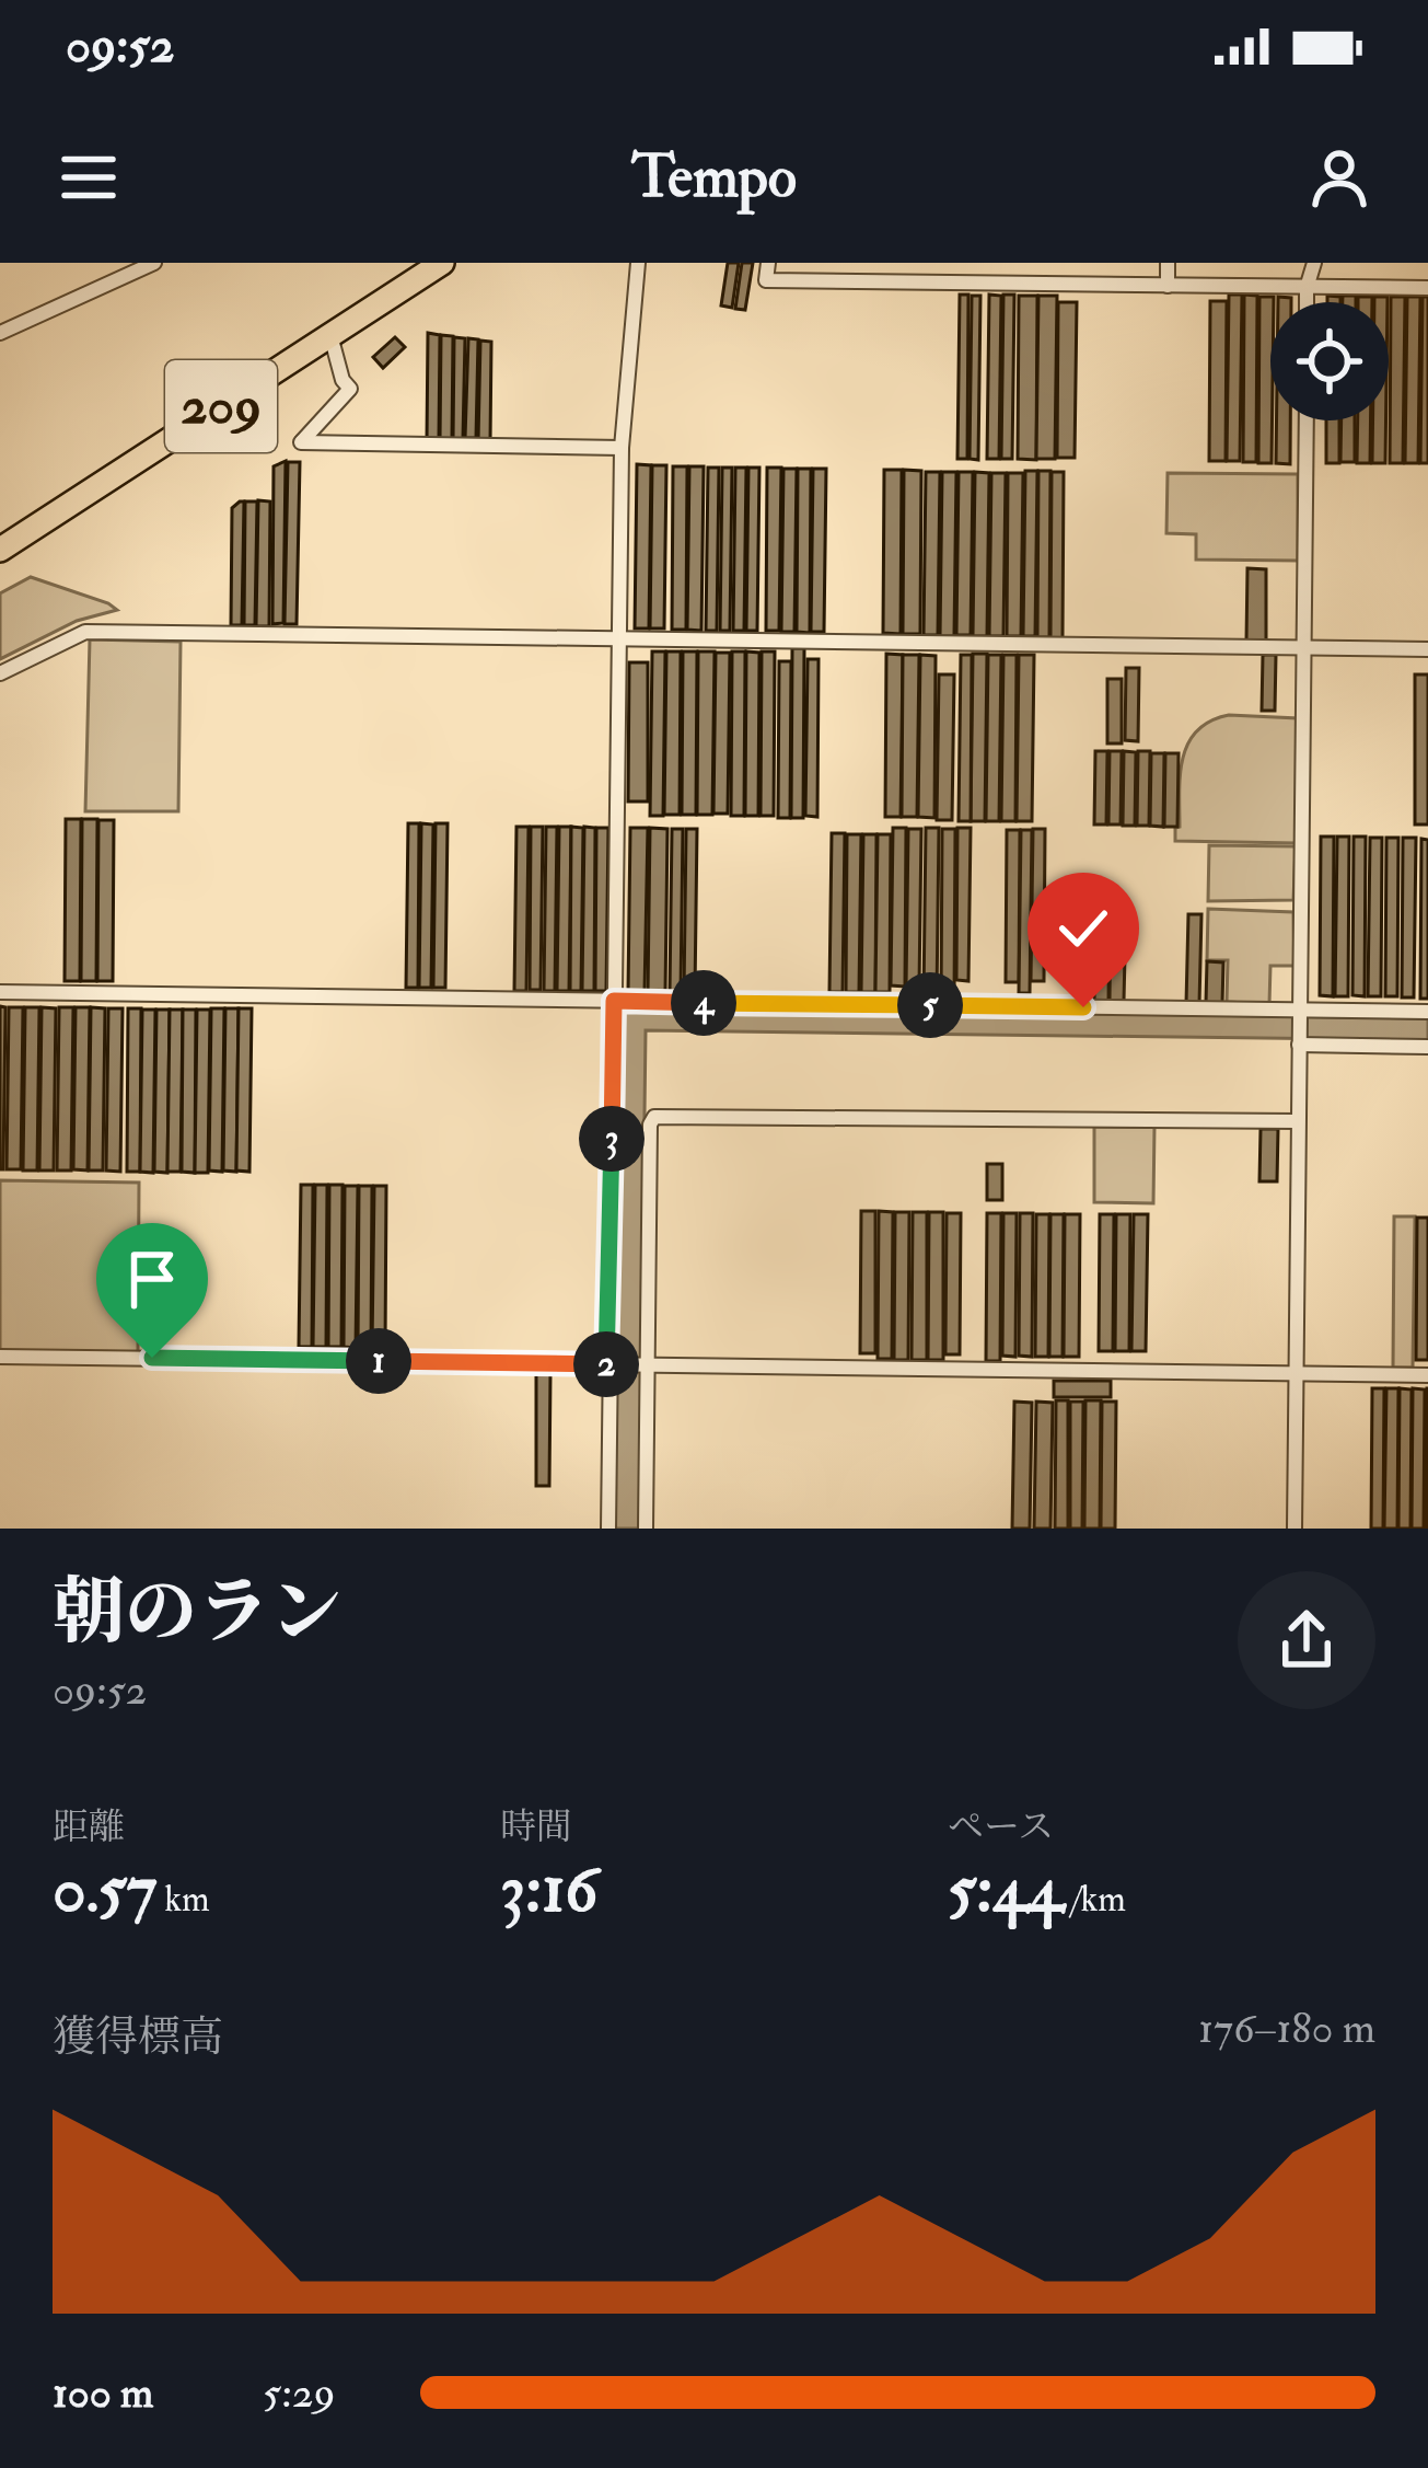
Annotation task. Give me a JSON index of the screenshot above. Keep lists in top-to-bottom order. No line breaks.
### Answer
{"streets":{"highway":["209"]},"page":{"status":"09:52","header":"Tempo","pins":["4","5","3","1","2"],"heading":["朝のラン","09:52"],"stats":[["距離","0.57 km"],["時間","3:16"],["ペース","5:44 /km"]],"chart":["獲得標高","176–180 m"],"list":[{"name":"100 m","note":"5:29"}]}}
